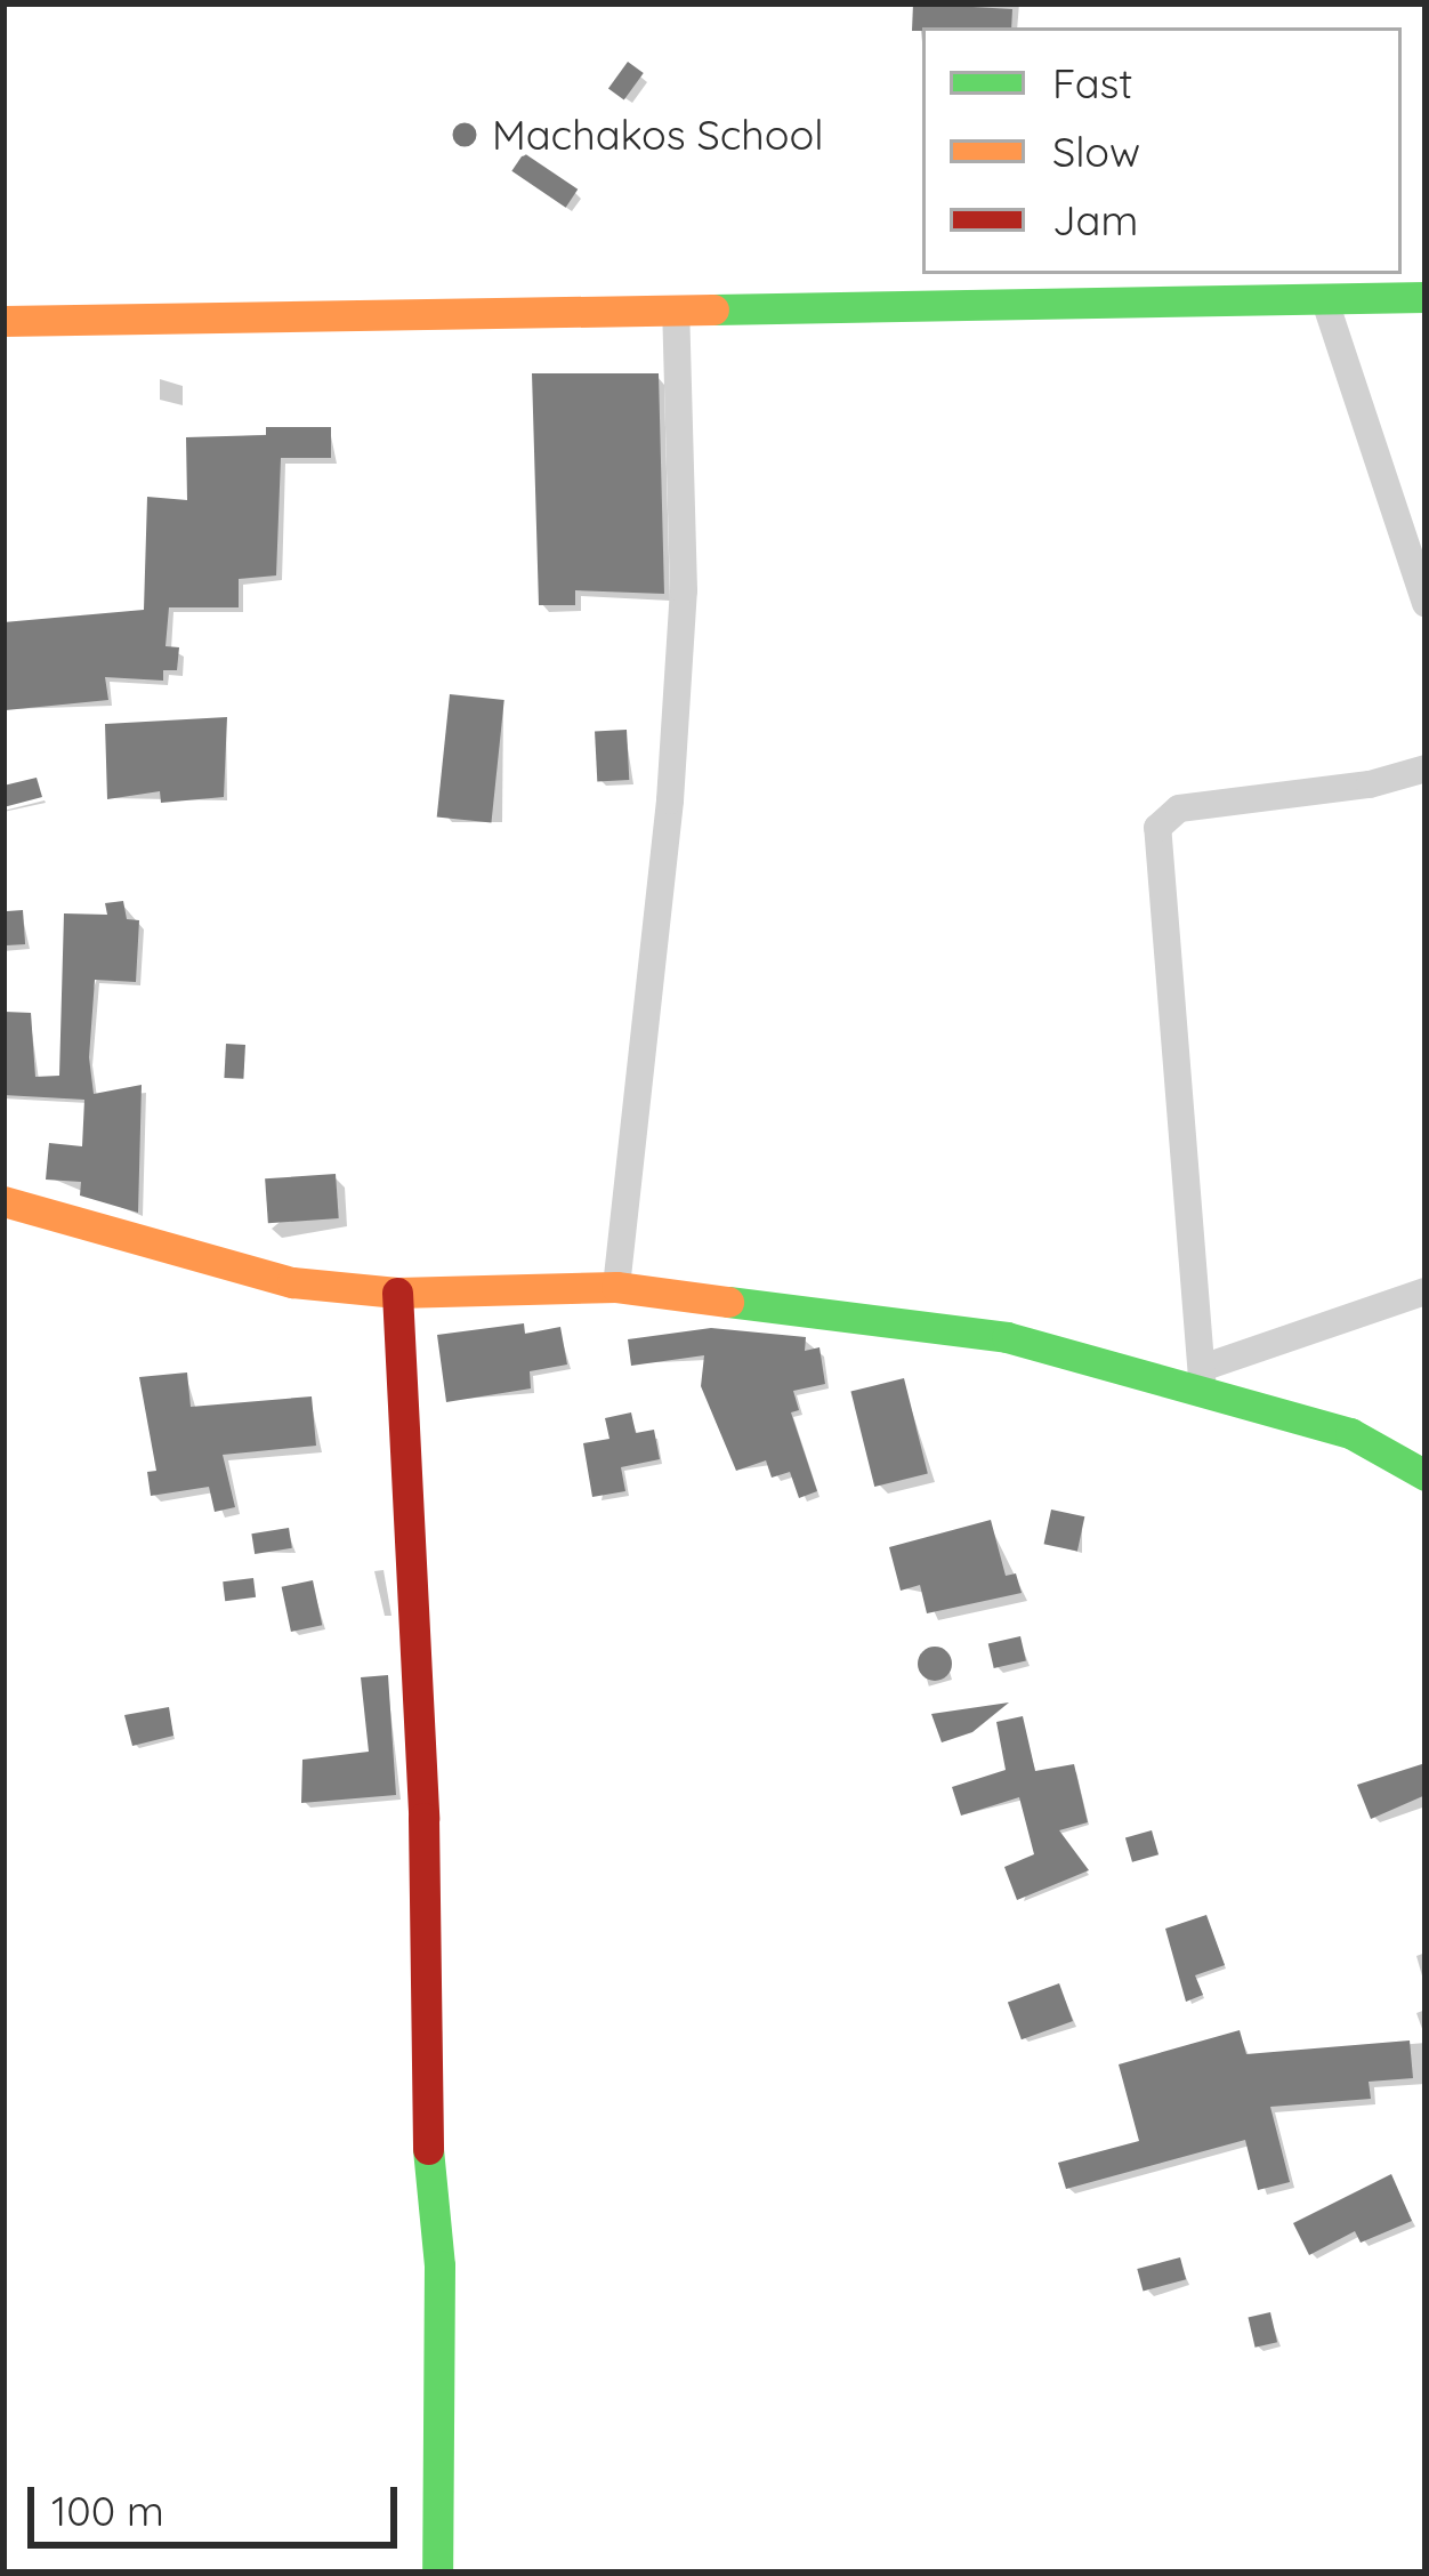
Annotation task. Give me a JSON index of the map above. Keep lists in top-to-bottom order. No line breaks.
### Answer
{"places":["Machakos School"],"legend":["Fast","Slow","Jam"],"scale_bar":"100 m"}
